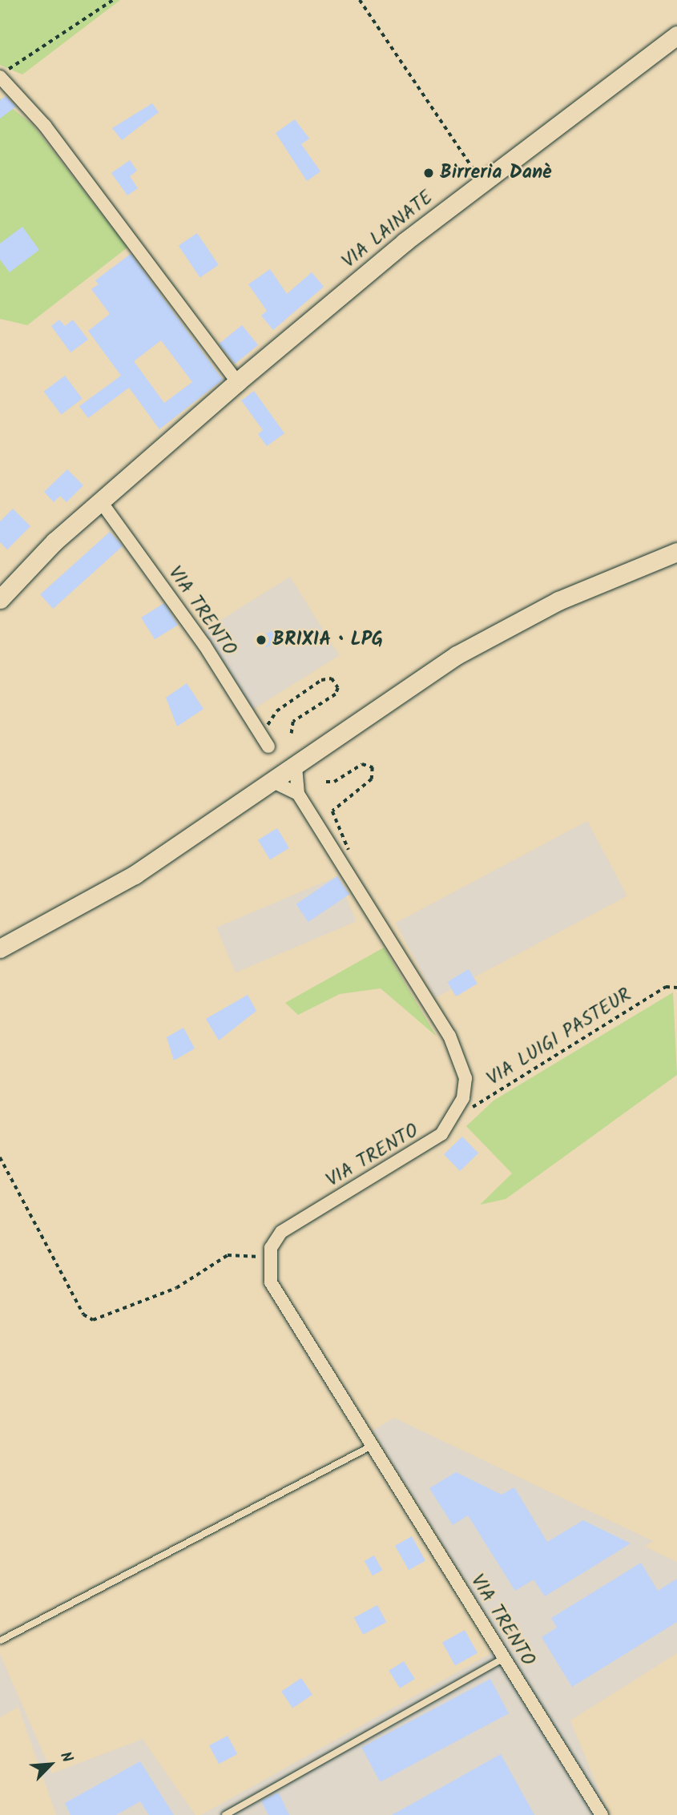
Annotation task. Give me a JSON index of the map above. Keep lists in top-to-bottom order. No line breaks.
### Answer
{"streets":{"main road":["VIA LAINATE"],"street":["VIA TRENTO"],"path":["VIA LUIGI PASTEUR"]},"crossings":[["VIA LAINATE","VIA TRENTO"],["VIA TRENTO","VIA LUIGI PASTEUR"]],"places":["Birreria Danè","BRIXIA • LPG"],"north":"top right"}
